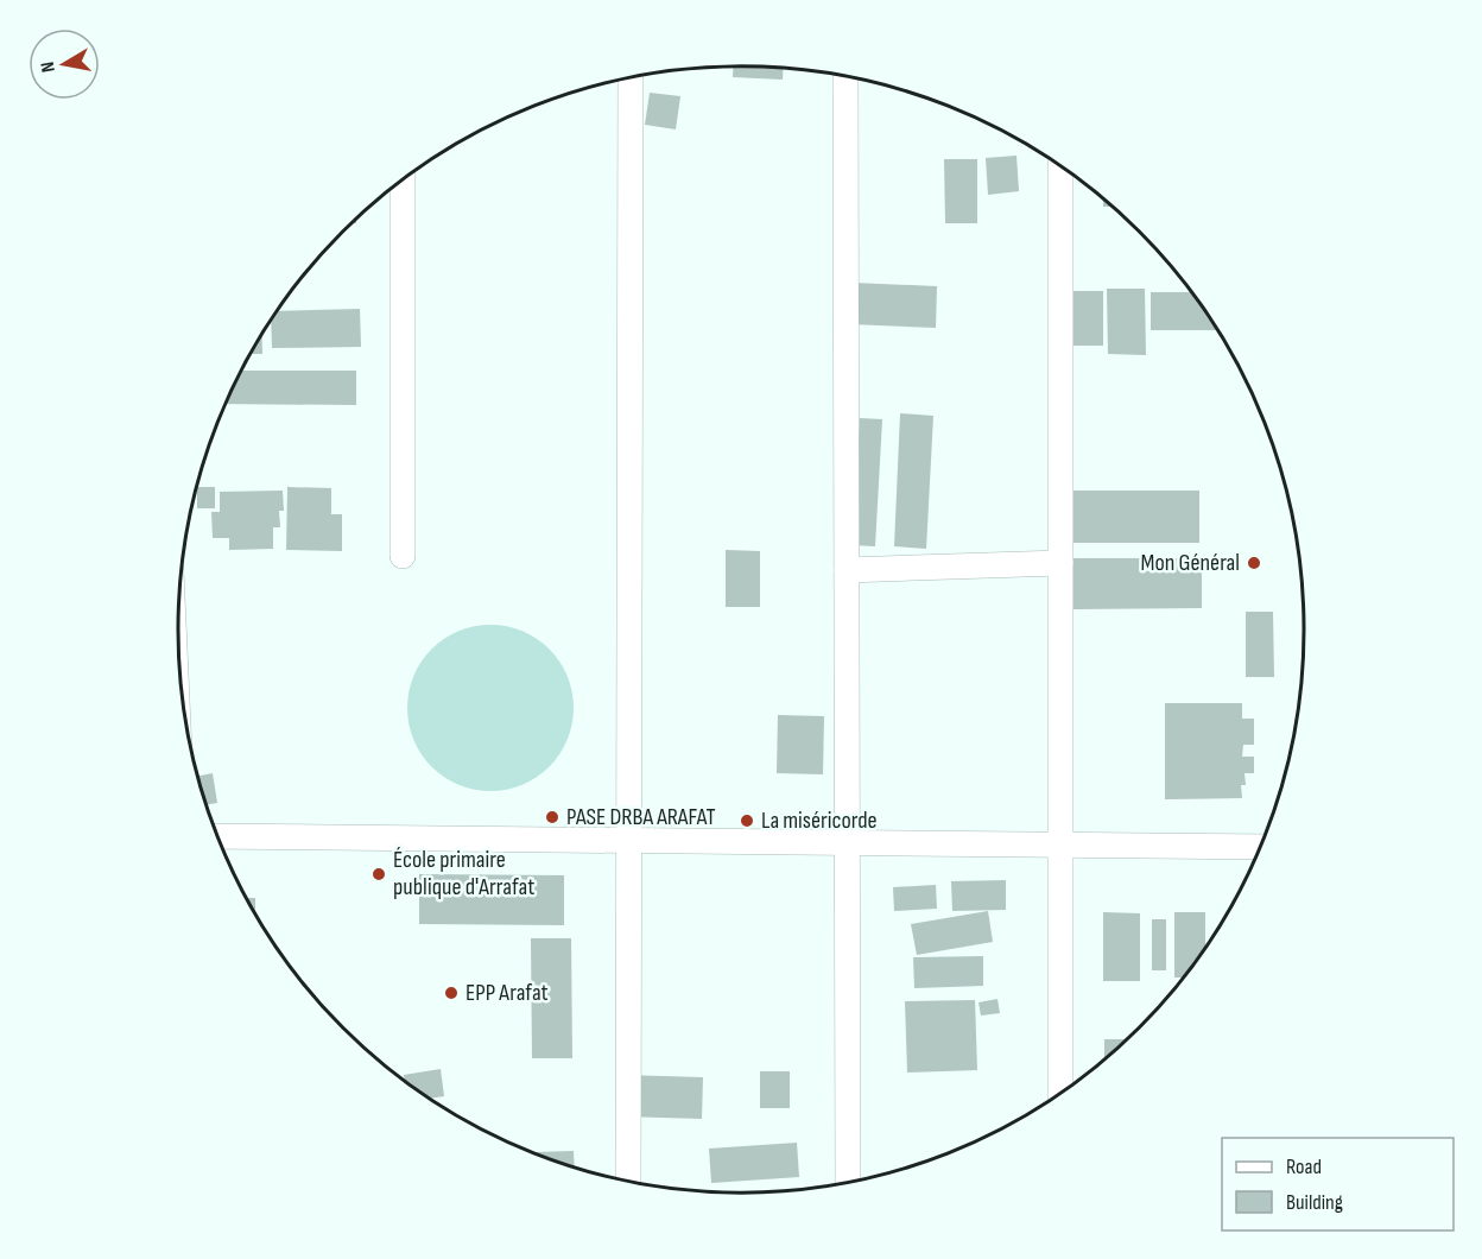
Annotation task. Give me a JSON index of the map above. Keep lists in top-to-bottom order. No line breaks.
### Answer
{"places":["Mon Général","PASE DRBA ARAFAT","La miséricorde","École primaire publique d'Arrafat","EPP Arafat"],"legend":["Road","Building"],"north":"left"}
